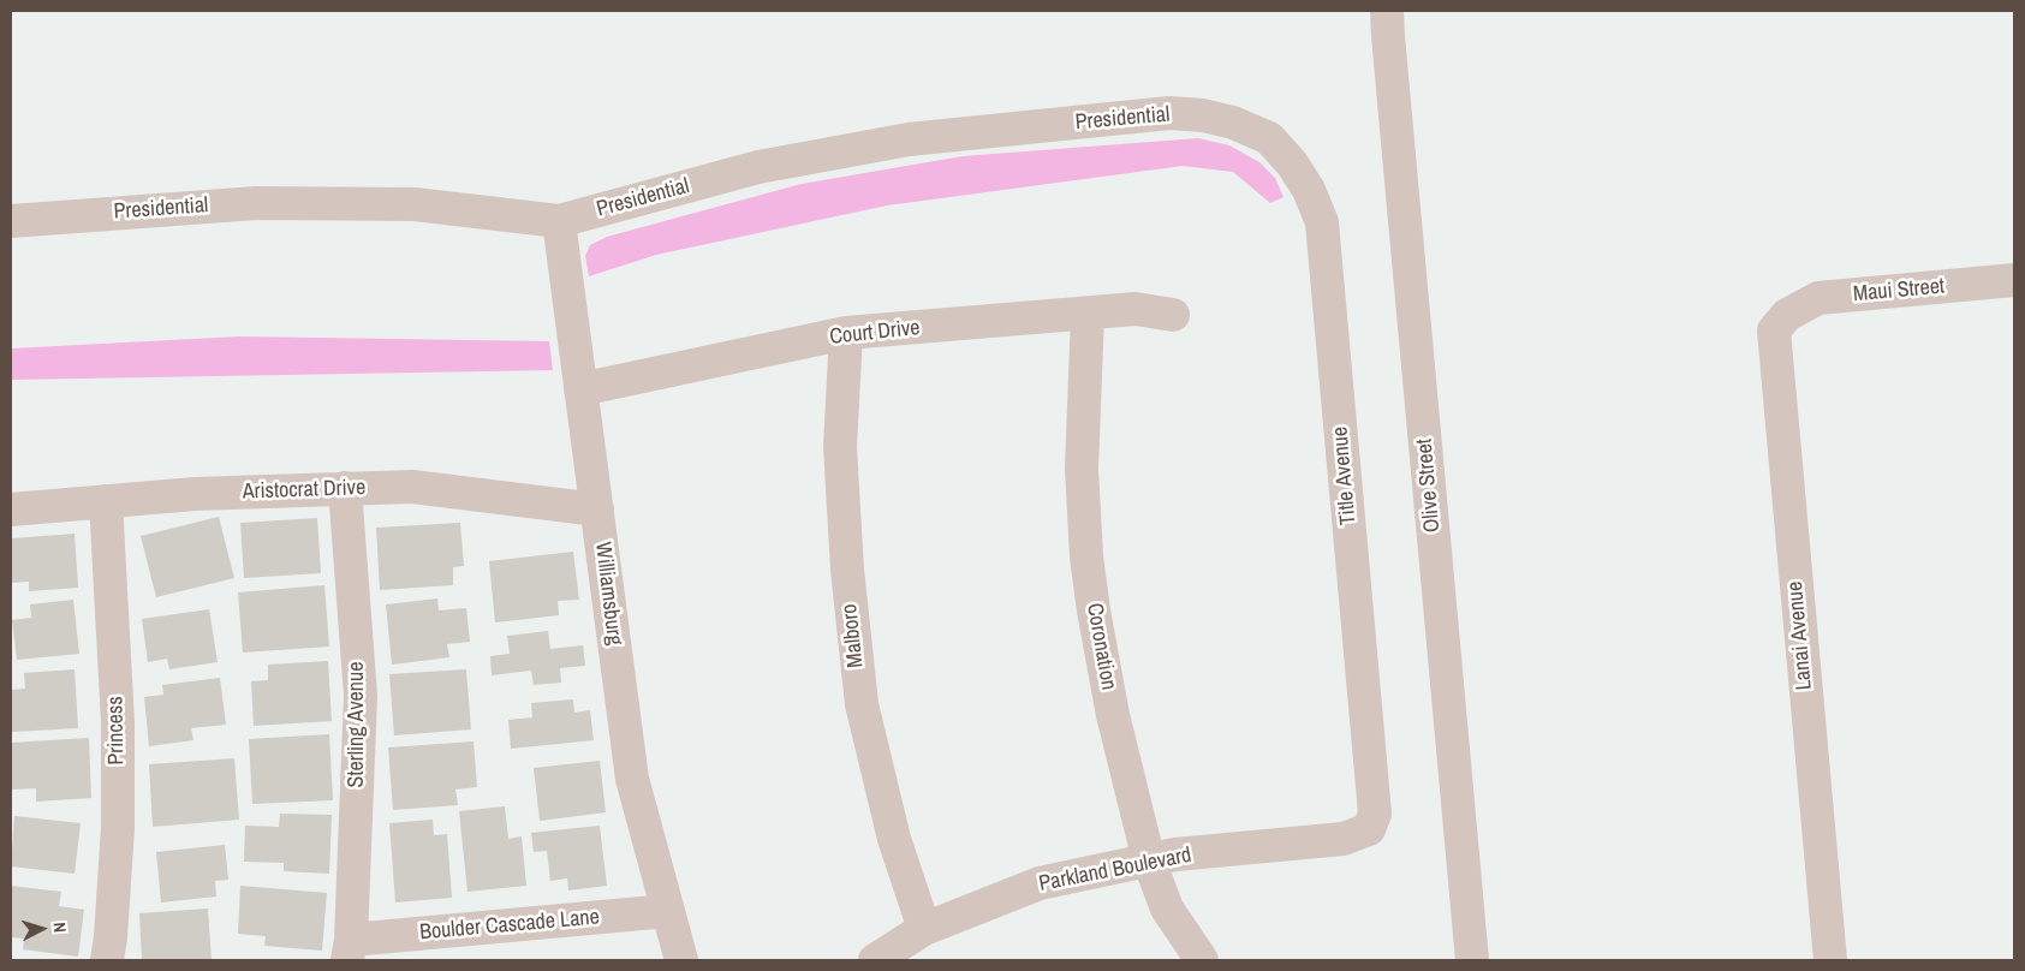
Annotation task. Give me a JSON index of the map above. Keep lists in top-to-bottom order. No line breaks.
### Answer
{"streets":{"street":["Presidential","Maui Street","Court Drive","Title Avenue","Olive Street","Aristocrat Drive","Williamsburg","Malboro","Lanai Avenue","Coronation","Sterling Avenue","Princess","Parkland Boulevard","Boulder Cascade Lane"]},"crossings":[["Presidential","Title Avenue"],["Presidential","Williamsburg"],["Maui Street","Lanai Avenue"],["Court Drive","Williamsburg"],["Court Drive","Malboro"],["Court Drive","Coronation"],["Title Avenue","Parkland Boulevard"],["Aristocrat Drive","Williamsburg"],["Aristocrat Drive","Sterling Avenue"],["Aristocrat Drive","Princess"],["Williamsburg","Boulder Cascade Lane"],["Malboro","Parkland Boulevard"],["Coronation","Parkland Boulevard"],["Sterling Avenue","Boulder Cascade Lane"]],"north":"right"}
